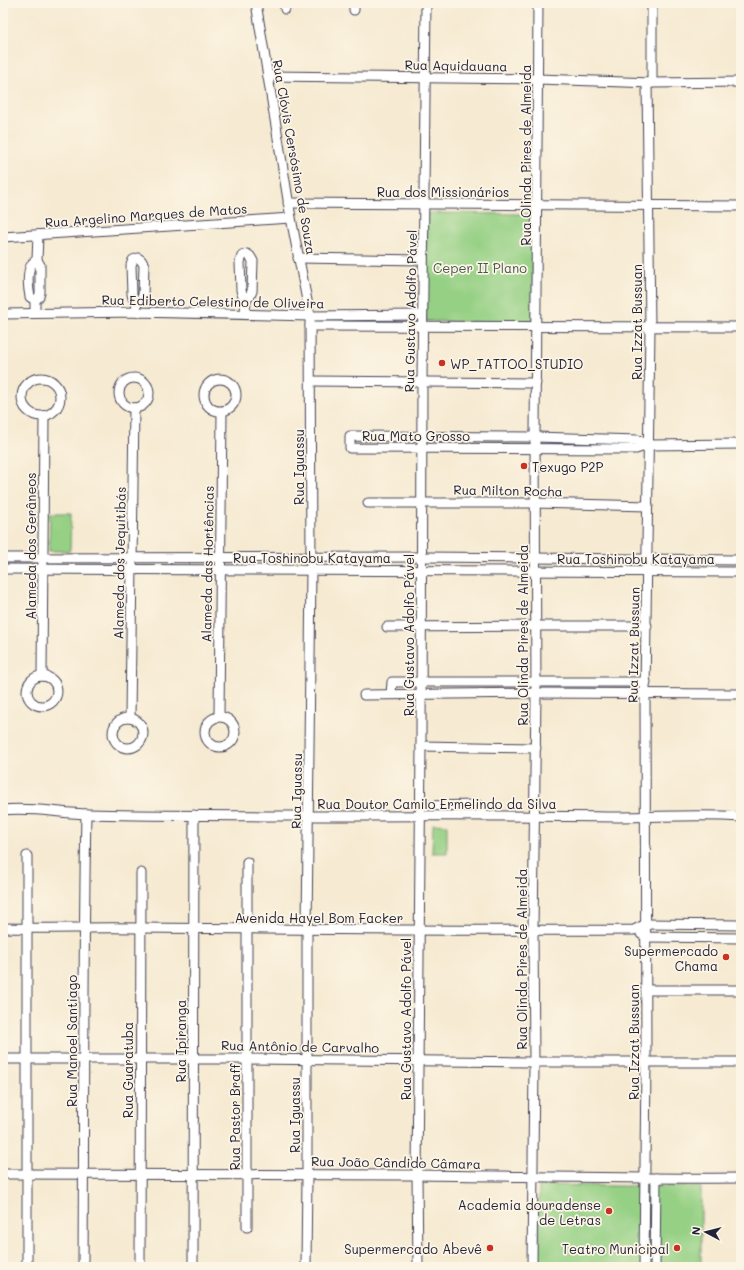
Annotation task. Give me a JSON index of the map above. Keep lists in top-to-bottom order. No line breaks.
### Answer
{"streets":{"street":["Rua Aquidauana","Rua Olinda Pires de Almeida","Rua Clóvis Cersósimo de Souza","Rua dos Missionários","Rua Argelino Marques de Matos","Rua Ediberto Celestino de Oliveira","Rua Gustavo Adolfo Pável","Rua Izzat Bussuan","Rua Mato Grosso","Rua Iguassu","Rua Milton Rocha","Alameda dos Gerâneos","Rua Toshinobu Katayama","Alameda dos Jequitibás","Alameda das Hortências","Rua Doutor Camilo Ermelindo da Silva","Avenida Hayel Bom Facker","Rua Manoel Santiago","Rua Ipiranga","Rua Antônio de Carvalho","Rua Guaratuba","Rua Pastor Braff","Rua João Cândido Câmara"]},"crossings":[["Rua Aquidauana","Rua Olinda Pires de Almeida"],["Rua Aquidauana","Rua Clóvis Cersósimo de Souza"],["Rua Aquidauana","Rua Gustavo Adolfo Pável"],["Rua Aquidauana","Rua Izzat Bussuan"],["Rua Olinda Pires de Almeida","Rua dos Missionários"],["Rua Olinda Pires de Almeida","Rua Ediberto Celestino de Oliveira"],["Rua Olinda Pires de Almeida","Rua Mato Grosso"],["Rua Olinda Pires de Almeida","Rua Milton Rocha"],["Rua Olinda Pires de Almeida","Rua Toshinobu Katayama"],["Rua Olinda Pires de Almeida","Rua Doutor Camilo Ermelindo da Silva"],["Rua Olinda Pires de Almeida","Avenida Hayel Bom Facker"],["Rua Olinda Pires de Almeida","Rua Antônio de Carvalho"],["Rua Olinda Pires de Almeida","Rua João Cândido Câmara"],["Rua Clóvis Cersósimo de Souza","Rua dos Missionários"],["Rua Clóvis Cersósimo de Souza","Rua Argelino Marques de Matos"],["Rua Clóvis Cersósimo de Souza","Rua Ediberto Celestino de Oliveira"],["Rua Clóvis Cersósimo de Souza","Rua Iguassu"],["Rua dos Missionários","Rua Gustavo Adolfo Pável"],["Rua dos Missionários","Rua Izzat Bussuan"],["Rua Ediberto Celestino de Oliveira","Rua Gustavo Adolfo Pável"],["Rua Ediberto Celestino de Oliveira","Rua Izzat Bussuan"],["Rua Ediberto Celestino de Oliveira","Rua Iguassu"],["Rua Gustavo Adolfo Pável","Rua Mato Grosso"],["Rua Gustavo Adolfo Pável","Rua Milton Rocha"],["Rua Gustavo Adolfo Pável","Rua Toshinobu Katayama"],["Rua Gustavo Adolfo Pável","Rua Doutor Camilo Ermelindo da Silva"],["Rua Gustavo Adolfo Pável","Avenida Hayel Bom Facker"],["Rua Gustavo Adolfo Pável","Rua Antônio de Carvalho"],["Rua Gustavo Adolfo Pável","Rua João Cândido Câmara"],["Rua Izzat Bussuan","Rua Mato Grosso"],["Rua Izzat Bussuan","Rua Milton Rocha"],["Rua Izzat Bussuan","Rua Toshinobu Katayama"],["Rua Izzat Bussuan","Rua Doutor Camilo Ermelindo da Silva"],["Rua Izzat Bussuan","Avenida Hayel Bom Facker"],["Rua Izzat Bussuan","Rua Antônio de Carvalho"],["Rua Izzat Bussuan","Rua João Cândido Câmara"],["Rua Iguassu","Rua Toshinobu Katayama"],["Rua Iguassu","Rua Doutor Camilo Ermelindo da Silva"],["Rua Iguassu","Avenida Hayel Bom Facker"],["Rua Iguassu","Rua Antônio de Carvalho"],["Rua Iguassu","Rua João Cândido Câmara"],["Alameda dos Gerâneos","Rua Toshinobu Katayama"],["Rua Toshinobu Katayama","Alameda dos Jequitibás"],["Rua Toshinobu Katayama","Alameda das Hortências"],["Rua Doutor Camilo Ermelindo da Silva","Rua Manoel Santiago"],["Rua Doutor Camilo Ermelindo da Silva","Rua Ipiranga"],["Avenida Hayel Bom Facker","Rua Manoel Santiago"],["Avenida Hayel Bom Facker","Rua Ipiranga"],["Avenida Hayel Bom Facker","Rua Guaratuba"],["Avenida Hayel Bom Facker","Rua Pastor Braff"],["Rua Manoel Santiago","Rua Antônio de Carvalho"],["Rua Manoel Santiago","Rua João Cândido Câmara"],["Rua Ipiranga","Rua Antônio de Carvalho"],["Rua Ipiranga","Rua João Cândido Câmara"],["Rua Antônio de Carvalho","Rua Guaratuba"],["Rua Antônio de Carvalho","Rua Pastor Braff"],["Rua Guaratuba","Rua João Cândido Câmara"],["Rua Pastor Braff","Rua João Cândido Câmara"]],"parks":["Ceper II Plano"],"places":["WP_TATTOO_STUDIO","Texugo P2P","Supermercado Chama","Academia douradense de Letras","Supermercado Abevê","Teatro Municipal"],"north":"left"}
